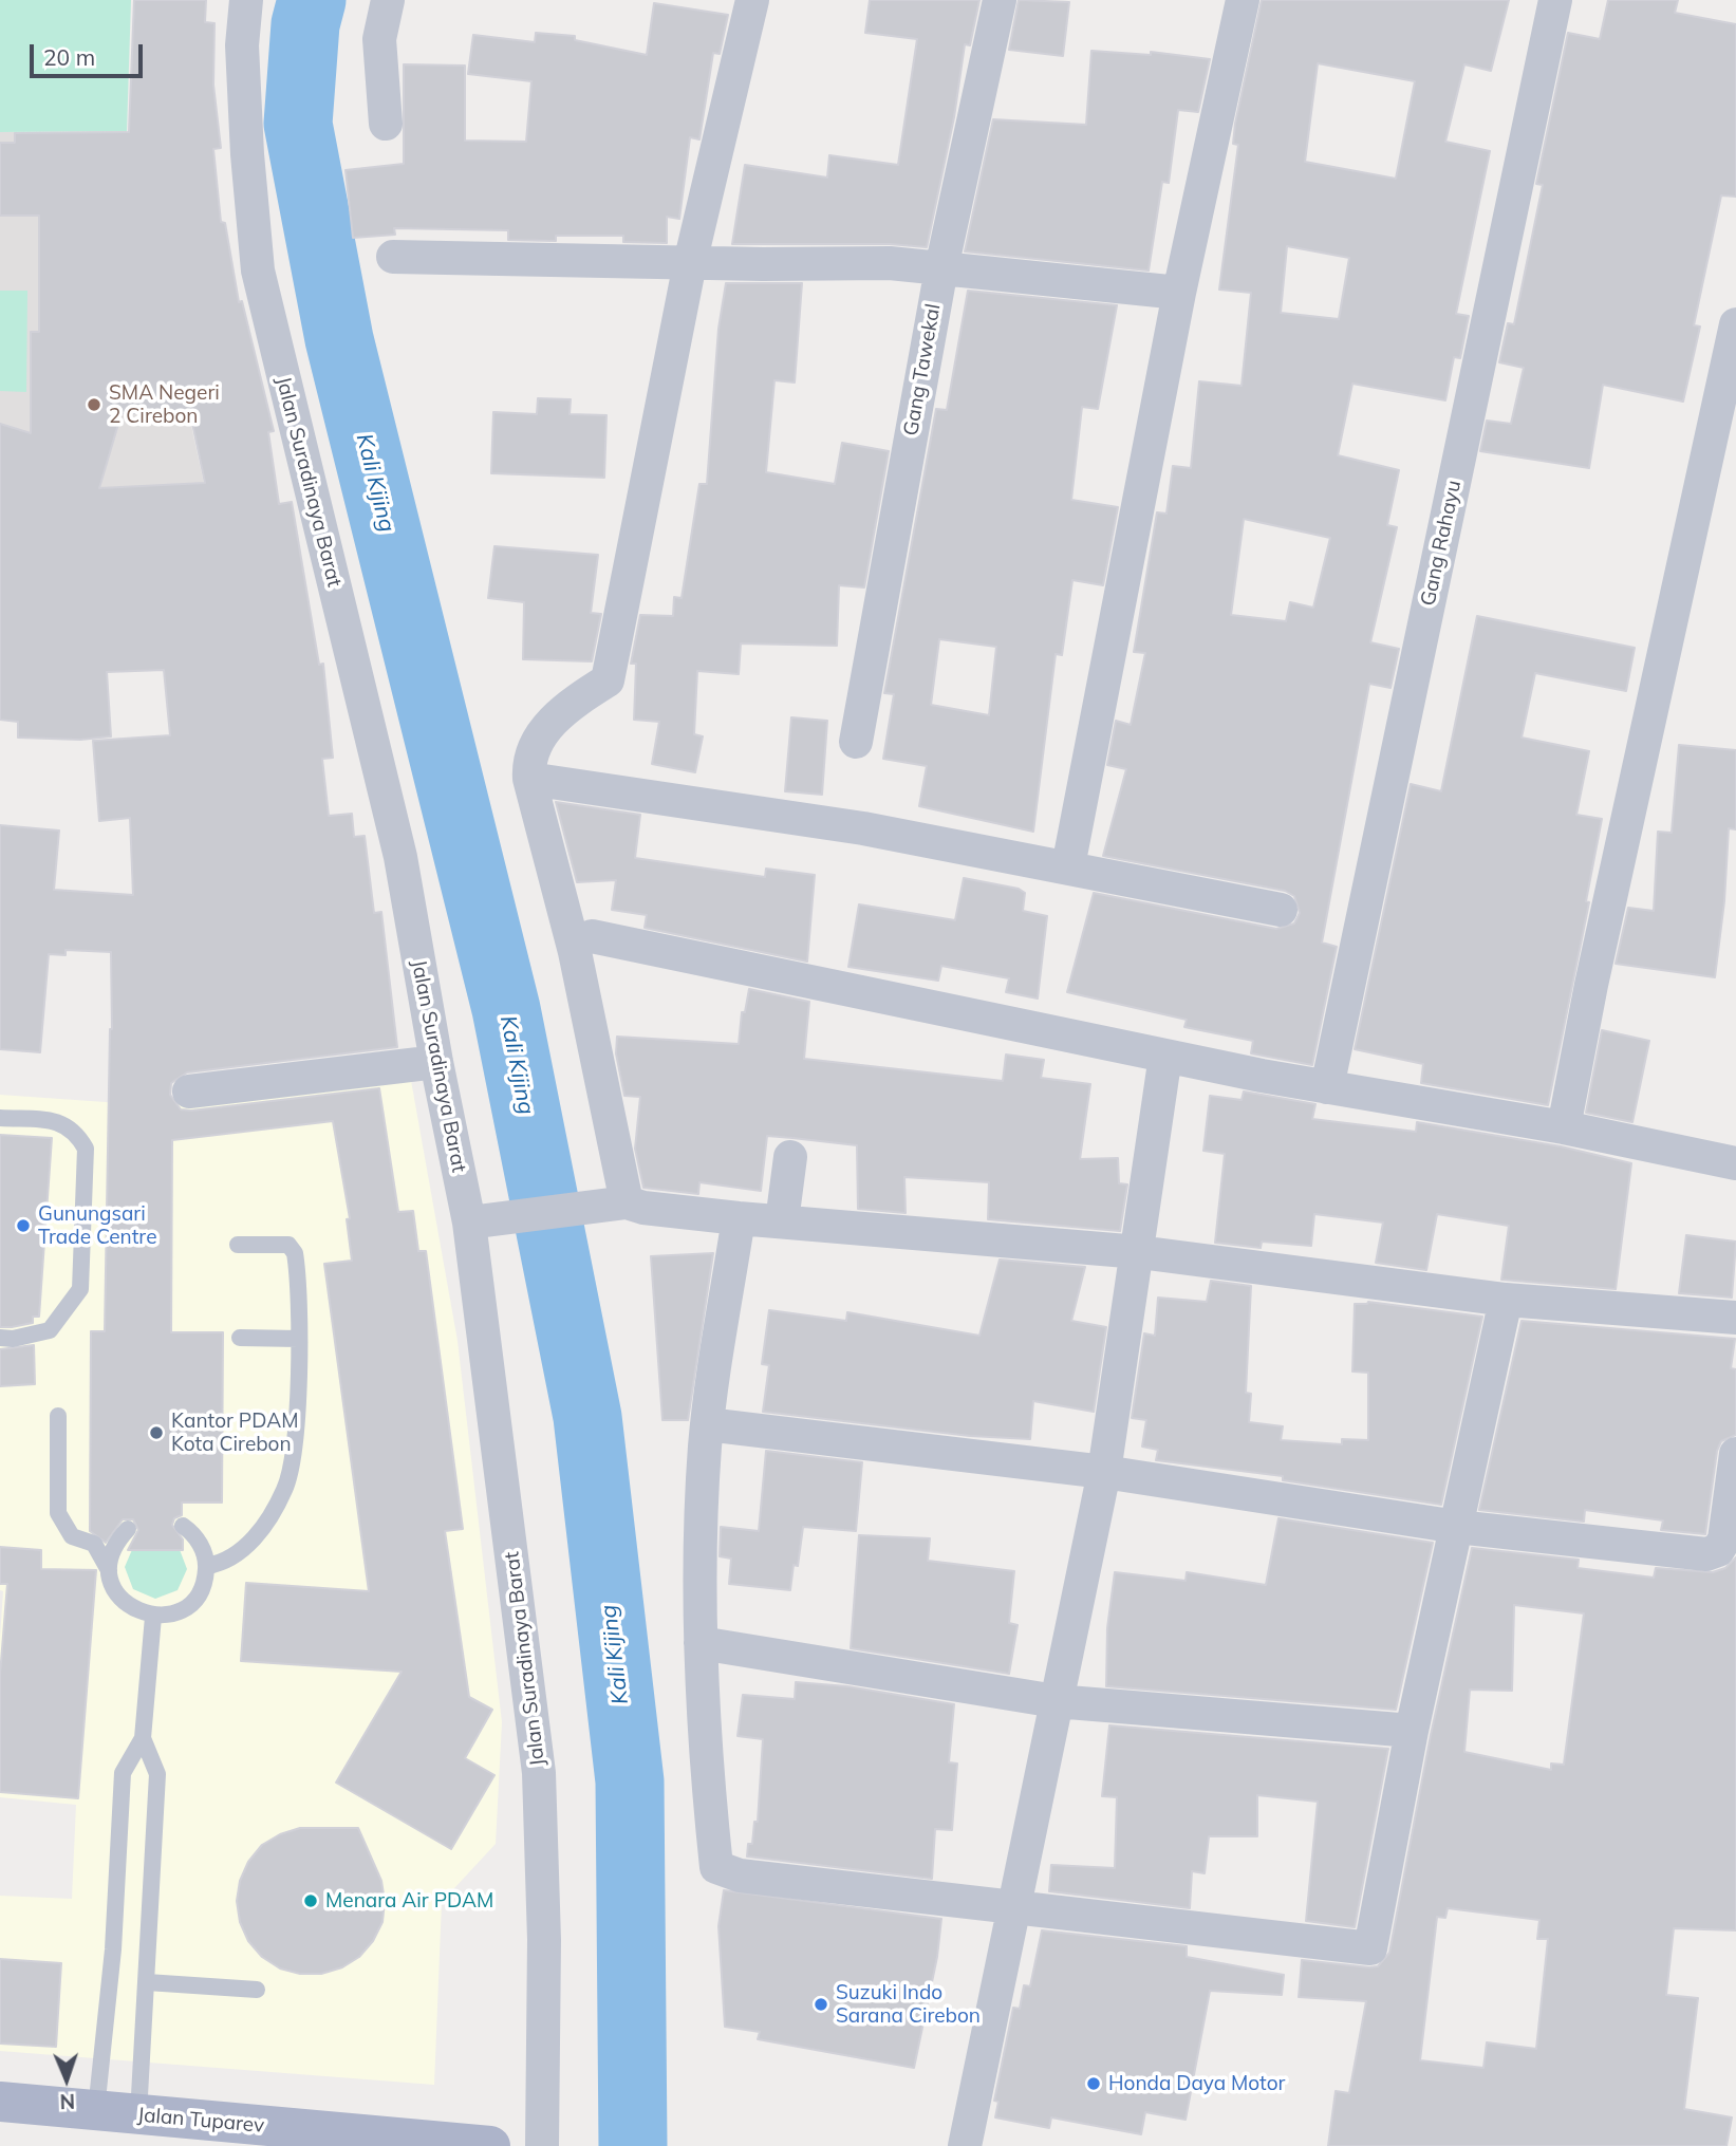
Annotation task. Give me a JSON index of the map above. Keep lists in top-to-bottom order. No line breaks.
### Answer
{"streets":{"main road":["Jalan Tuparev"],"street":["Gang Tawekal","Jalan Suradinaya Barat","Gang Rahayu"]},"water":["Kali Kijing"],"places":["SMA Negeri 2 Cirebon","Gunungsari Trade Centre","Kantor PDAM Kota Cirebon","Menara Air PDAM","Suzuki Indo Sarana Cirebon","Honda Daya Motor"],"scale_bar":"20 m","north":"bottom"}
